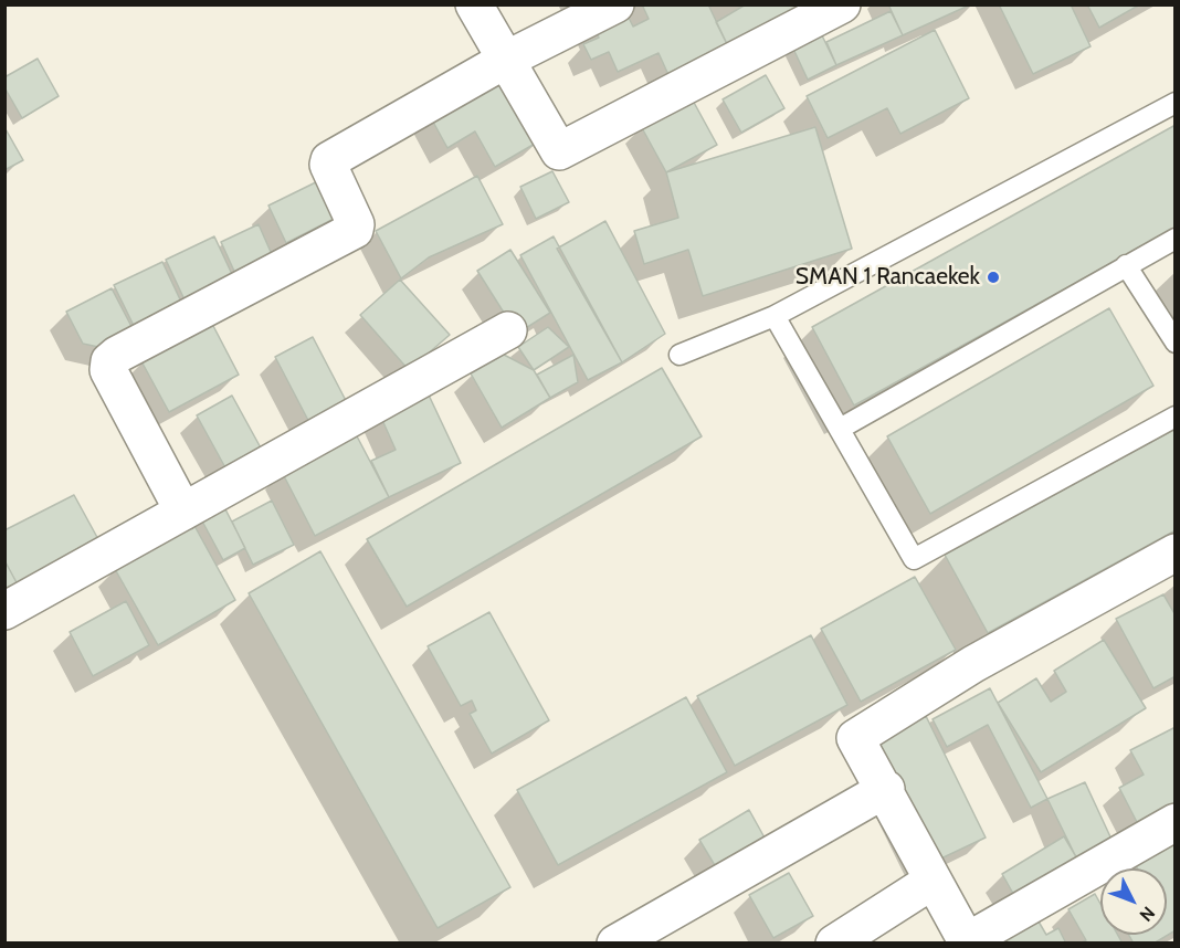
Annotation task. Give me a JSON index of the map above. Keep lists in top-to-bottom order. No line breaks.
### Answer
{"places":["SMAN 1 Rancaekek"],"north":"bottom right"}
